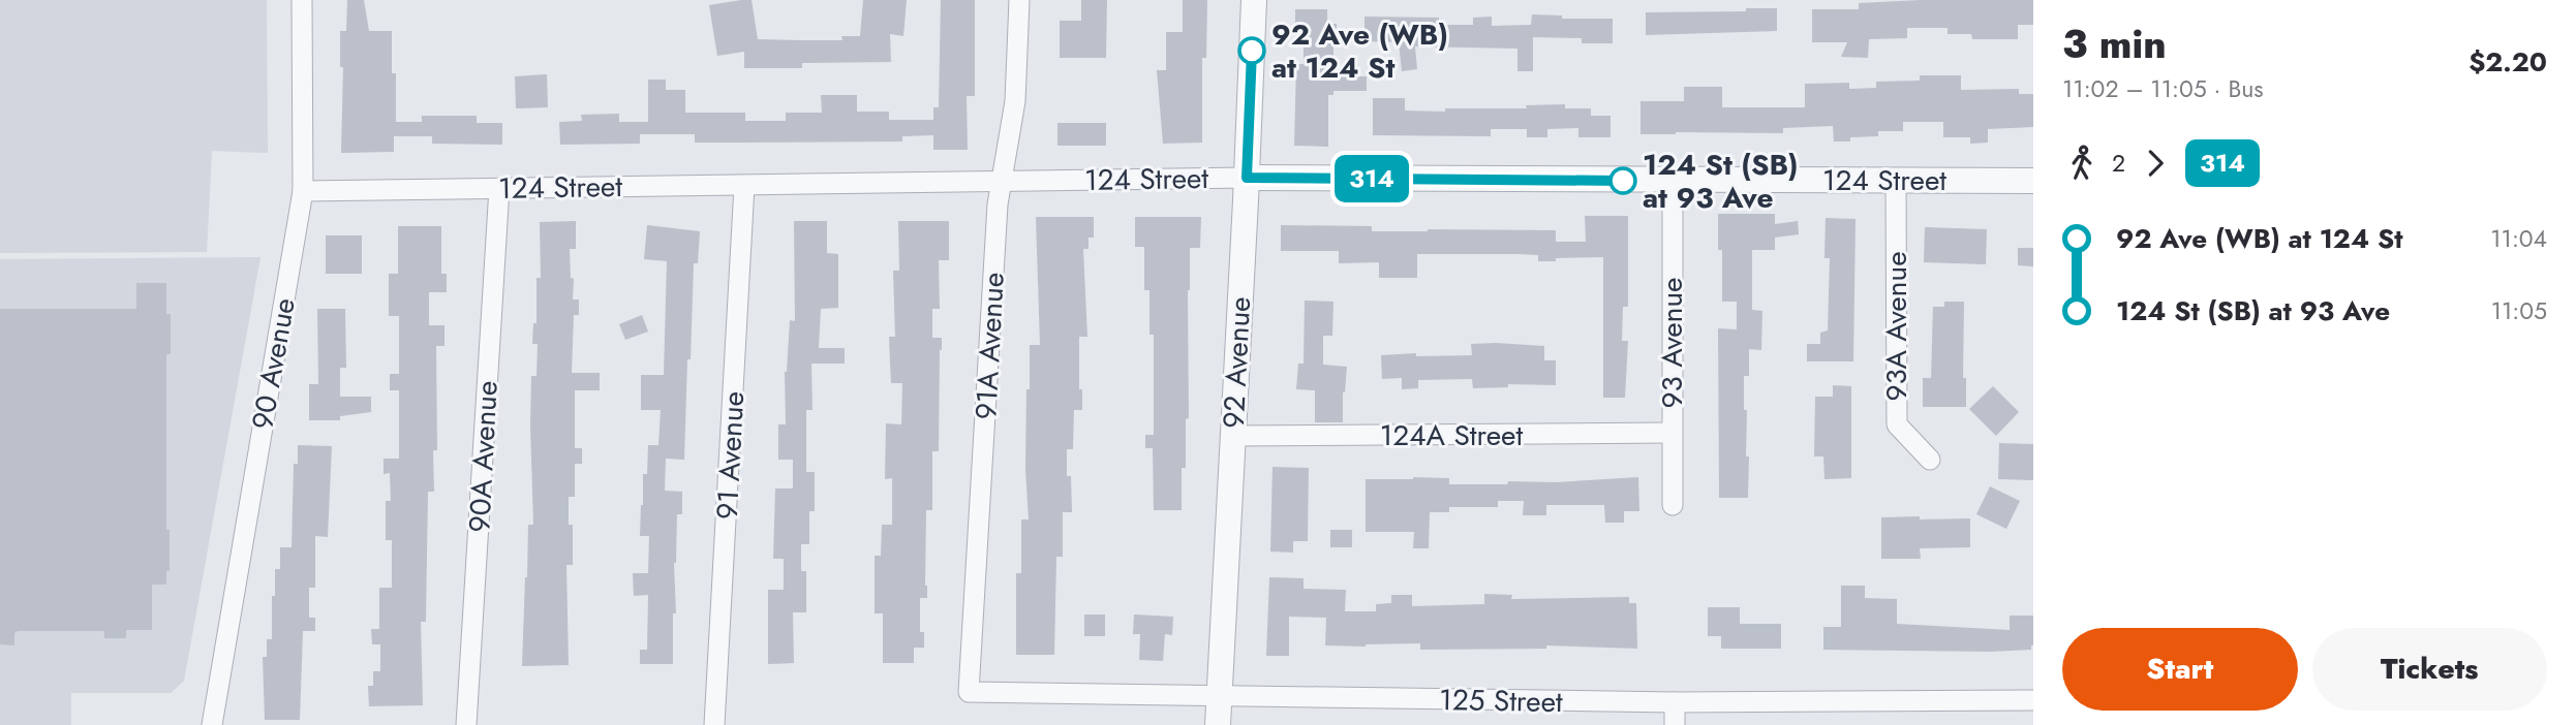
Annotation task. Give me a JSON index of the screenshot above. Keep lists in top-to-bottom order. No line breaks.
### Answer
{"streets":{"street":["124 Street","93A Avenue","93 Avenue","91A Avenue","92 Avenue","90 Avenue","124A Street","91 Avenue","90A Avenue","125 Street"]},"crossings":[["124 Street","93A Avenue"],["124 Street","93 Avenue"],["124 Street","91A Avenue"],["124 Street","92 Avenue"],["124 Street","90 Avenue"],["124 Street","91 Avenue"],["124 Street","90A Avenue"],["93 Avenue","124A Street"],["91A Avenue","125 Street"],["92 Avenue","124A Street"],["92 Avenue","125 Street"]],"places":["92 Ave (WB) at 124 St","124 St (SB) at 93 Ave"],"lines":["bus line 314"],"page":{"on_map":"314","heading":["3 min","11:02 – 11:05 · Bus","$2.20"],"legs":["2","314"],"list":[{"name":"92 Ave (WB) at 124 St","value":"11:04"},{"name":"124 St (SB) at 93 Ave","value":"11:05"}],"buttons":["Start","Tickets"]}}
